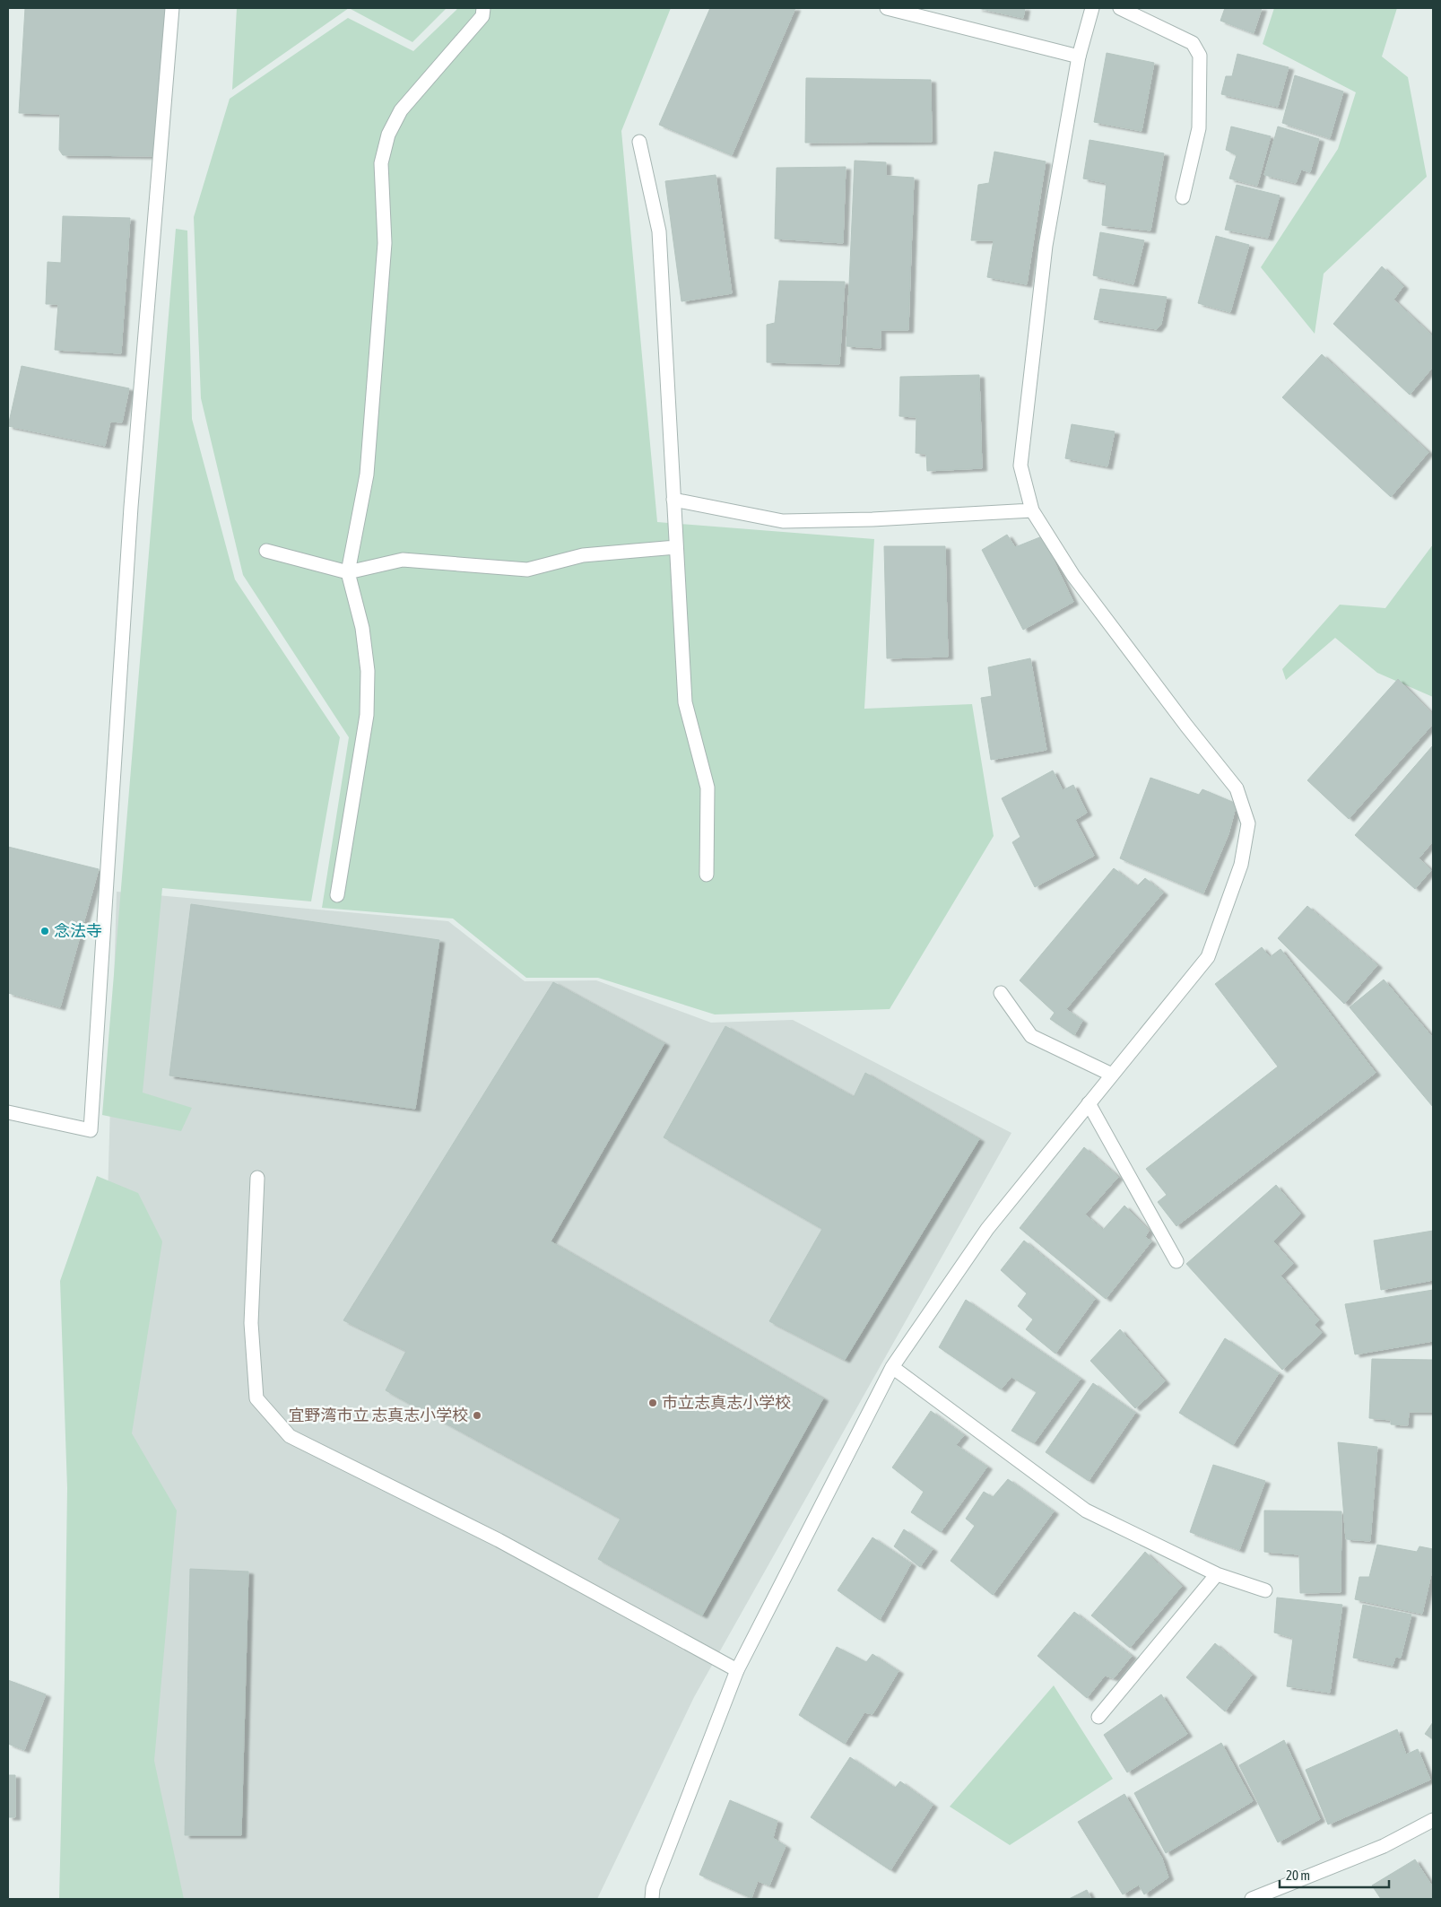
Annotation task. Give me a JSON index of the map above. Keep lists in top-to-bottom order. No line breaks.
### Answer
{"places":["念法寺","市立志真志小学校","宜野湾市立 志真志小学校"],"scale_bar":"20 m"}
